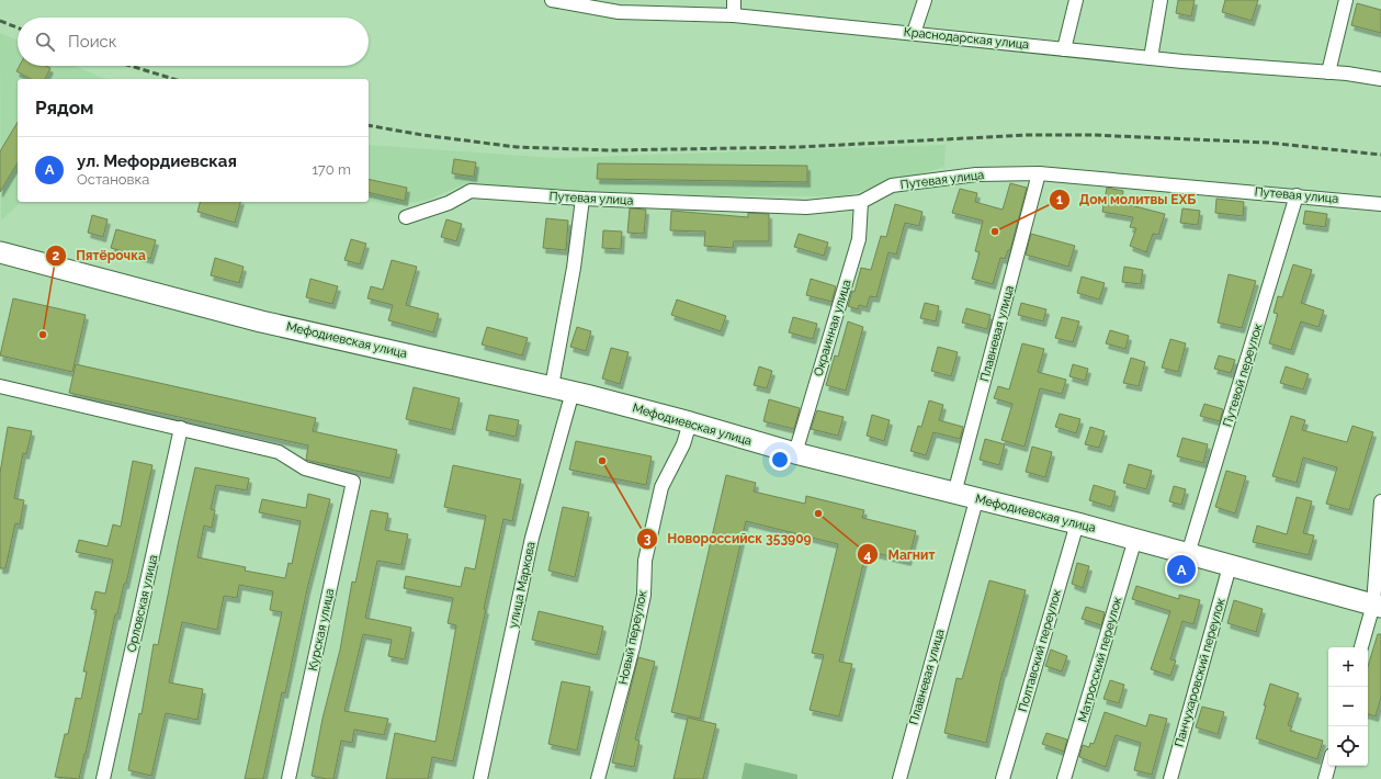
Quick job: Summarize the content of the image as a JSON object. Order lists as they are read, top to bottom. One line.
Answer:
{"streets":{"main road":["Мефодиевская улица"],"street":["Краснодарская улица","Путевая улица","Окраинная улица","Плавневая улица","Путевой переулок","улица Маркова","Орловская улица","Курская улица","Новый переулок","Полтавский переулок","Матросский переулок","Панчухаровский переулок"]},"crossings":[["Путевая улица","Окраинная улица"],["Путевая улица","Плавневая улица"],["Путевая улица","Путевой переулок"],["Окраинная улица","Мефодиевская улица"],["Плавневая улица","Мефодиевская улица"],["Мефодиевская улица","Путевой переулок"],["Мефодиевская улица","улица Маркова"],["Мефодиевская улица","Новый переулок"],["Мефодиевская улица","Полтавский переулок"],["Мефодиевская улица","Матросский переулок"],["Мефодиевская улица","Панчухаровский переулок"],["Орловская улица","Курская улица"]],"places":["Дом молитвы ЕХБ","Пятёрочка","Новороссийск 353909","Магнит"],"page":{"search":"Поиск","heading":"Рядом","list":[{"mark":"A","name":"ул. Мефордиевская","note":"Остановка","value":"170 m"}],"pins":"A","map_buttons":["+","−"]}}
